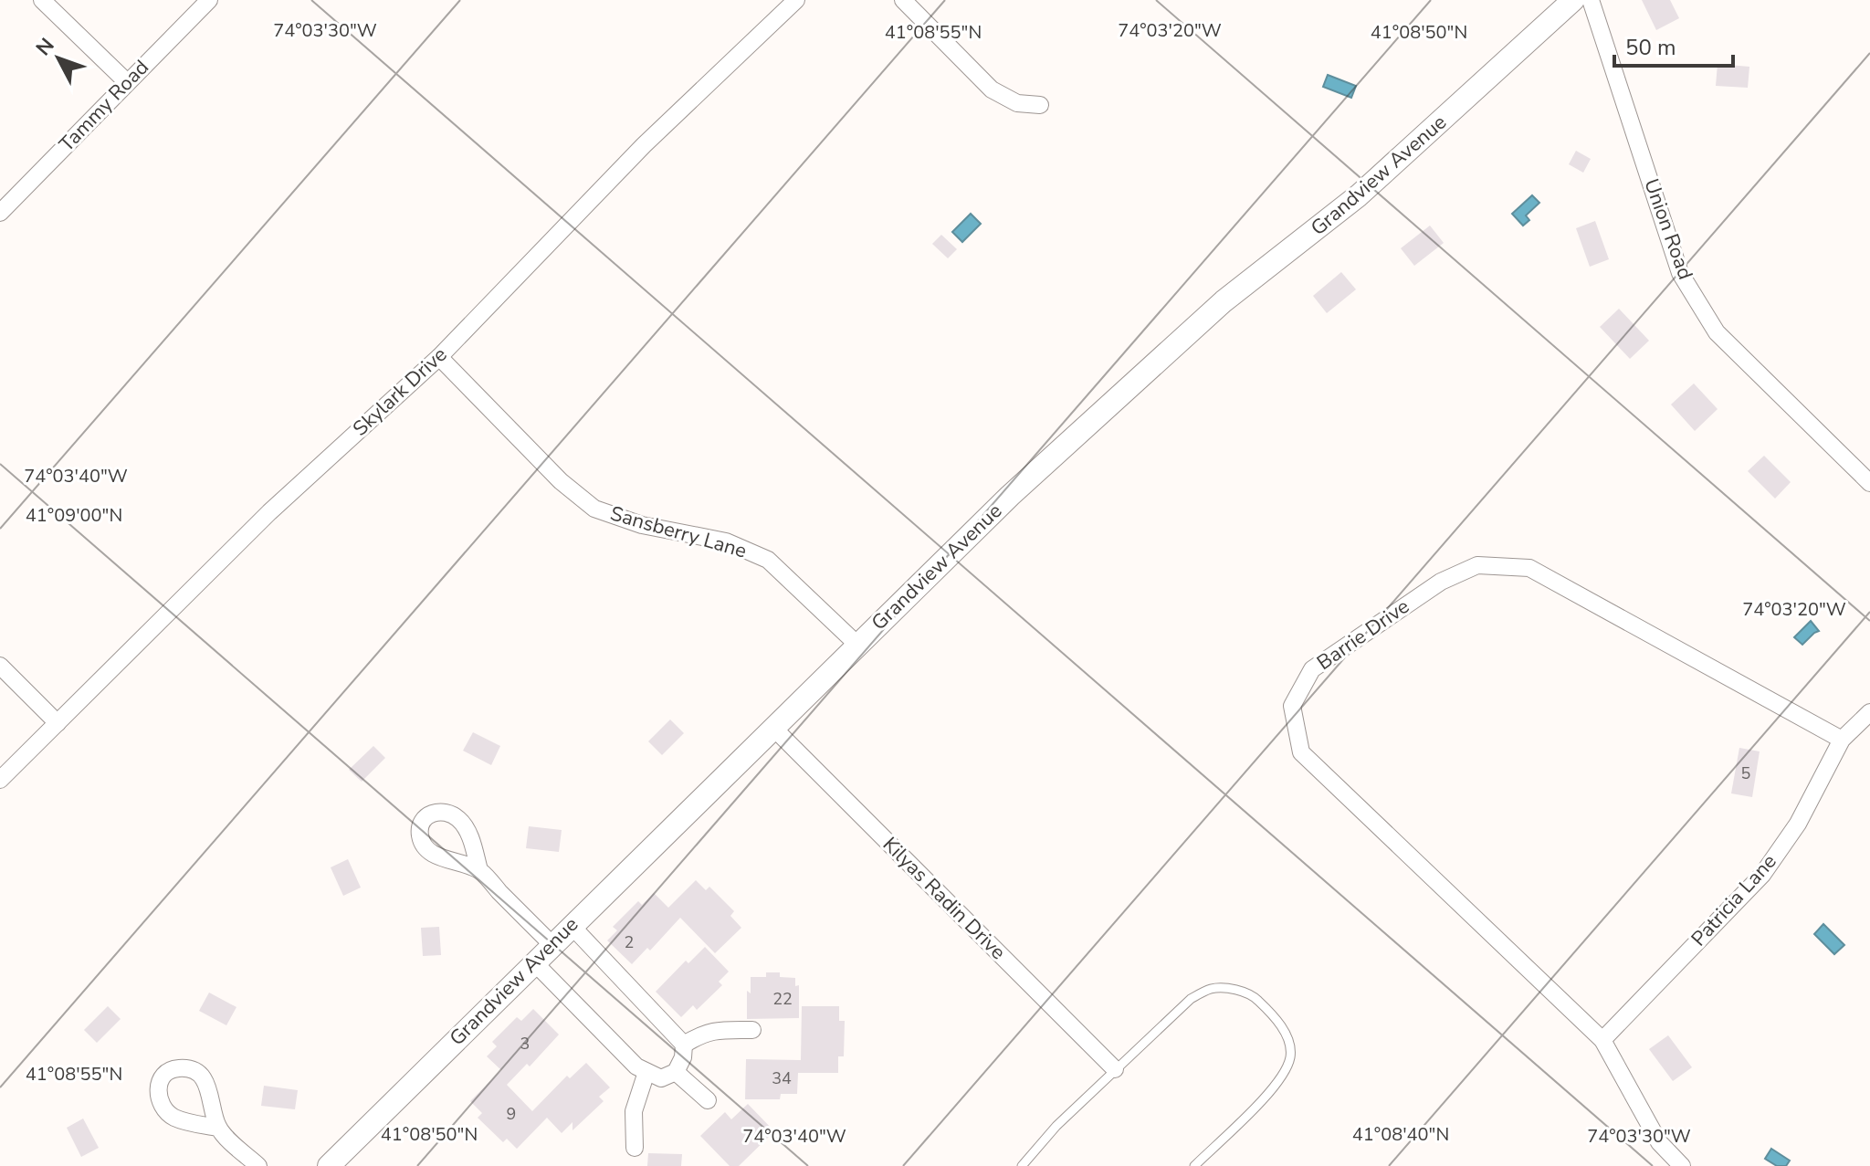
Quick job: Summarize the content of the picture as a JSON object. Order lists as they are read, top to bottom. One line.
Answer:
{"streets":{"street":["Tammy Road","Grandview Avenue","Union Road","Skylark Drive","Sansberry Lane","Barrie Drive","Kilyas Radin Drive","Patricia Lane"]},"crossings":[["Grandview Avenue","Sansberry Lane"],["Grandview Avenue","Kilyas Radin Drive"],["Skylark Drive","Sansberry Lane"],["Barrie Drive","Patricia Lane"]],"house_numbers":["5","2","22","3","34","9"],"scale_bar":"50 m","north":"top left","coordinates":["74°03'30\"W","74°03'20\"W","41°08'55\"N","41°08'50\"N","74°03'40\"W","41°09'00\"N","41°08'40\"N"]}
